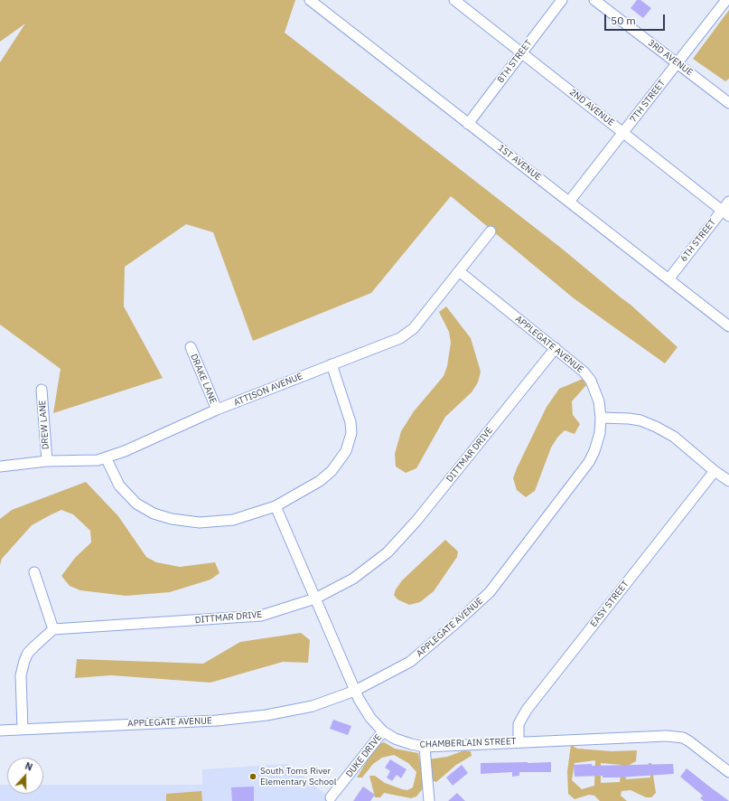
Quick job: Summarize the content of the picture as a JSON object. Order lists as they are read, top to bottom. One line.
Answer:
{"streets":{"street":["3RD AVENUE","8TH STREET","7TH STREET","2ND AVENUE","1ST AVENUE","6TH STREET","APPLEGATE AVENUE","DRAKE LANE","ATTISON AVENUE","DREW LANE","DITTMAR DRIVE","EASY STREET","CHAMBERLAIN STREET","DUKE DRIVE"]},"crossings":[["3RD AVENUE","7TH STREET"],["8TH STREET","2ND AVENUE"],["8TH STREET","1ST AVENUE"],["7TH STREET","2ND AVENUE"],["7TH STREET","1ST AVENUE"],["2ND AVENUE","6TH STREET"],["1ST AVENUE","6TH STREET"],["APPLEGATE AVENUE","ATTISON AVENUE"],["APPLEGATE AVENUE","DITTMAR DRIVE"],["APPLEGATE AVENUE","CHAMBERLAIN STREET"],["DRAKE LANE","ATTISON AVENUE"],["ATTISON AVENUE","DREW LANE"],["DITTMAR DRIVE","CHAMBERLAIN STREET"],["EASY STREET","CHAMBERLAIN STREET"],["CHAMBERLAIN STREET","DUKE DRIVE"]],"places":["South Toms River Elementary School"],"scale_bar":"50 m","north":"top"}
